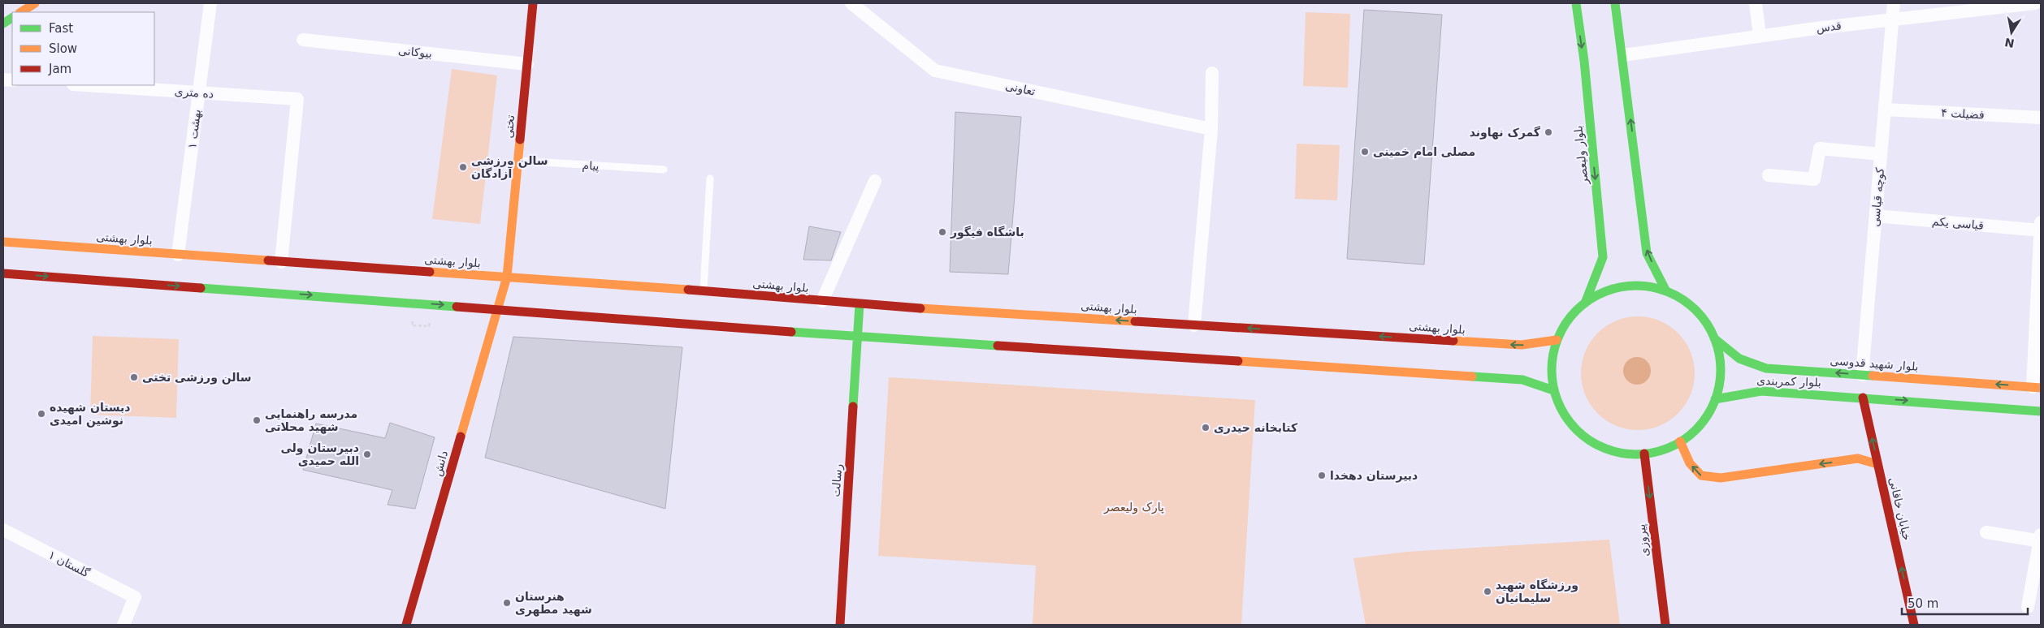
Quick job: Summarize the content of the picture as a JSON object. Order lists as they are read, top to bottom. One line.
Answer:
{"streets":{"main road":["تختی","بلوار ولیعصر","بلوار بهشتی","بلوار شهید قدوسی","بلوار کمربندی","دانش","رسالت","خیابان خاقانی","پیروزی"],"street":["قدس","بیوکانی","تعاونی","ده متری","فضیلت ۴","بهشت ۱","کوچه قیاسی","قیاسی یکم","گلستان ۱"],"lane":["پیام"]},"crossings":[["قدس","کوچه قیاسی"],["بیوکانی","تختی"],["ده متری","بهشت ۱"],["ده متری","بلوار بهشتی"],["فضیلت ۴","کوچه قیاسی"],["تختی","پیام"],["تختی","بلوار بهشتی"],["تختی","دانش"],["بهشت ۱","بلوار بهشتی"],["کوچه قیاسی","قیاسی یکم"],["کوچه قیاسی","بلوار شهید قدوسی"],["بلوار بهشتی","دانش"],["بلوار بهشتی","رسالت"],["بلوار کمربندی","خیابان خاقانی"]],"one_way":["خیابان خاقانی","پیروزی"],"parks":["پارک ولیعصر"],"places":["گمرک نهاوند","مصلی امام خمینی","سالن ورزشی آزادگان","باشگاه فیگور","سالن ورزشی تختی","دبستان شهیده نوشین امیدی","مدرسه راهنمایی شهید محلاتی","کتابخانه حیدری","دبیرستان ولی الله حمیدی","دبیرستان دهخدا","ورزشگاه شهید سلیمانیان","هنرستان شهید مطهری"],"legend":["Fast","Slow","Jam"],"scale_bar":"50 m","north":"bottom"}
